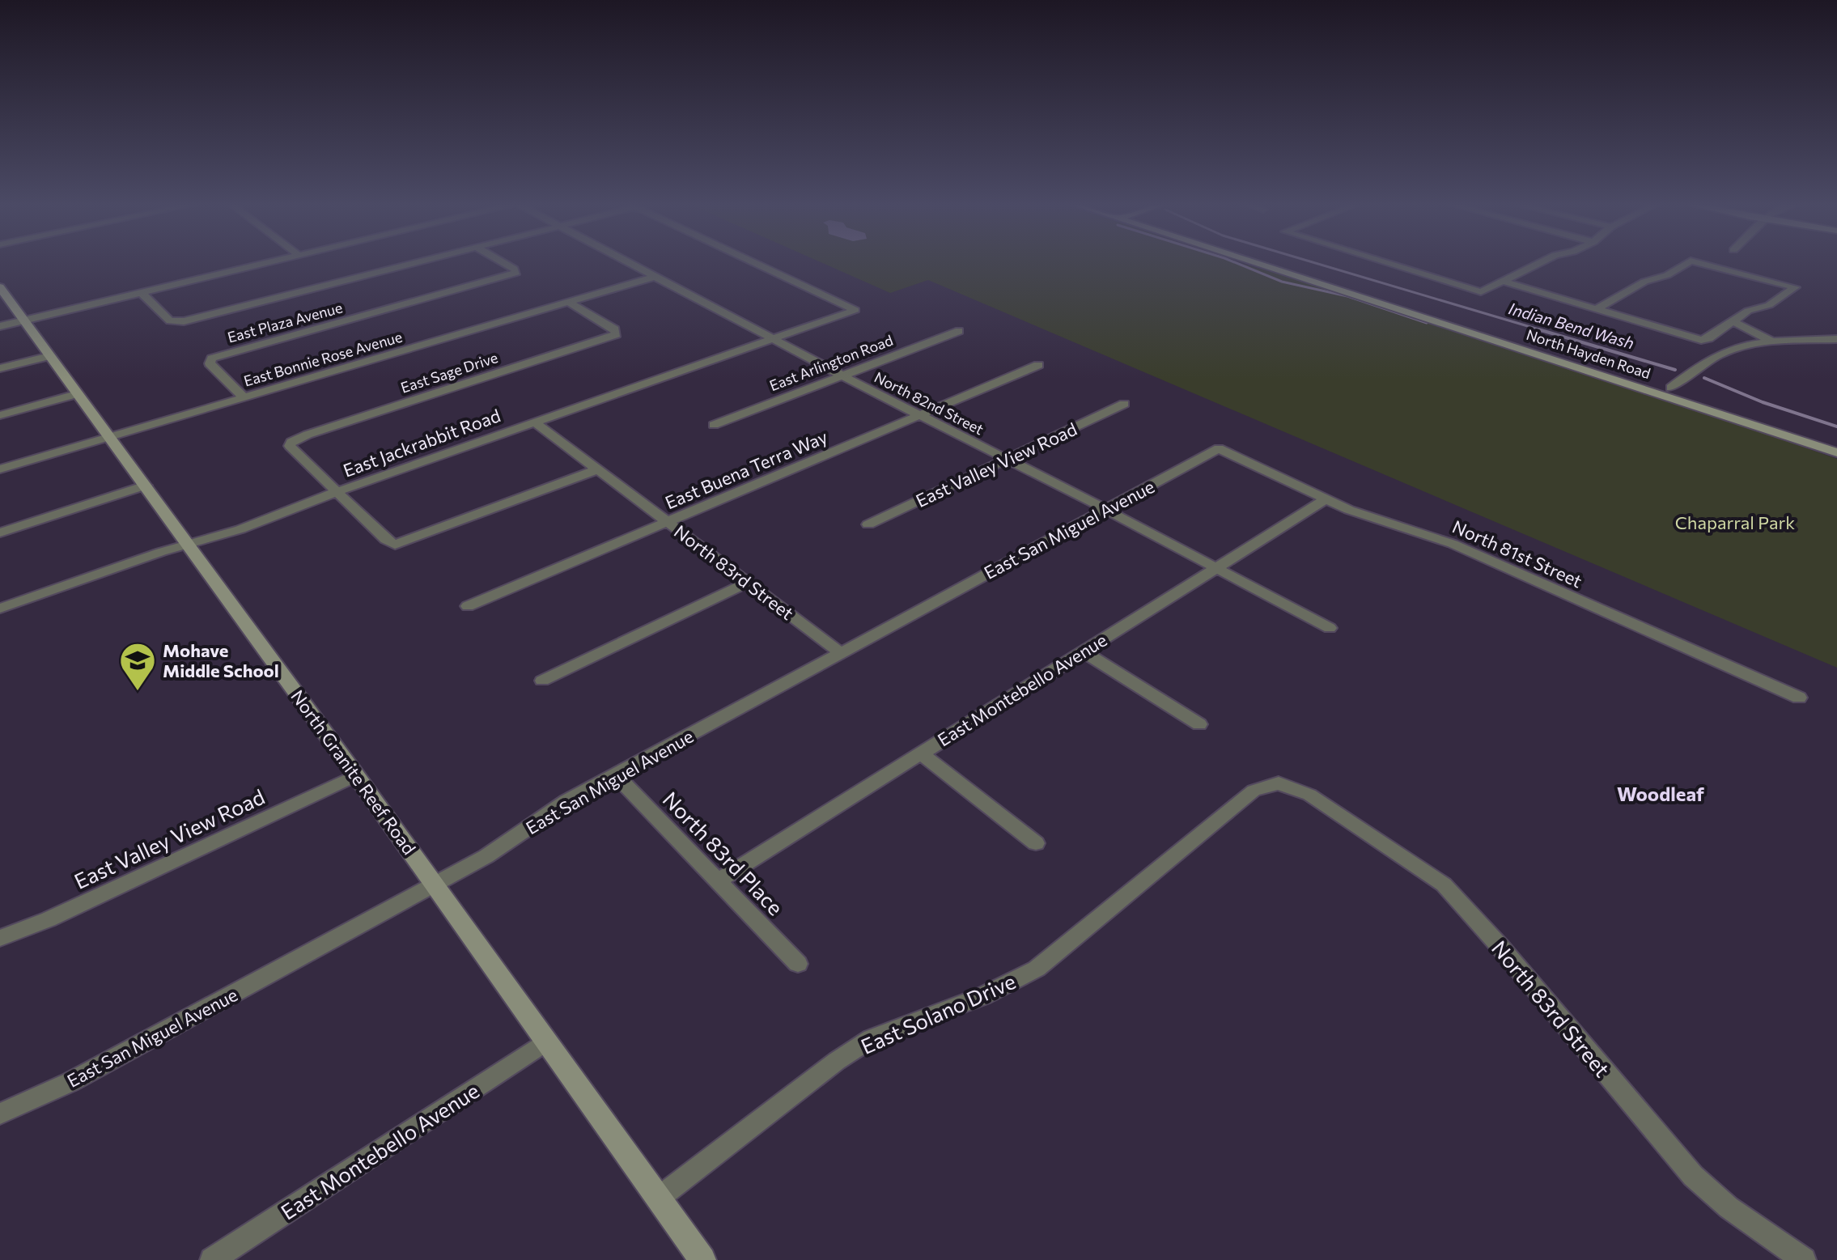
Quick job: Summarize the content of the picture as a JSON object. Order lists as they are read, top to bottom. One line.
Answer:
{"streets":{"main road":["North Hayden Road","North Granite Reef Road"],"street":["East Plaza Avenue","East Bonnie Rose Avenue","East Arlington Road","East Sage Drive","North 82nd Street","East Jackrabbit Road","East Valley View Road","East Buena Terra Way","East San Miguel Avenue","North 81st Street","North 83rd Street","East Montebello Avenue","North 83rd Place","East Solano Drive"]},"crossings":[["East Plaza Avenue","East Bonnie Rose Avenue"],["East Bonnie Rose Avenue","East Sage Drive"],["East Bonnie Rose Avenue","North 82nd Street"],["East Bonnie Rose Avenue","North Granite Reef Road"],["East Arlington Road","North 82nd Street"],["East Sage Drive","East Jackrabbit Road"],["North 82nd Street","East Jackrabbit Road"],["North 82nd Street","East Valley View Road"],["North 82nd Street","East Buena Terra Way"],["North 82nd Street","East San Miguel Avenue"],["North 82nd Street","East Montebello Avenue"],["East Jackrabbit Road","North 83rd Street"],["East Jackrabbit Road","North Granite Reef Road"],["East Valley View Road","North Granite Reef Road"],["East Buena Terra Way","North 83rd Street"],["East San Miguel Avenue","North 81st Street"],["East San Miguel Avenue","North 83rd Street"],["East San Miguel Avenue","North Granite Reef Road"],["East San Miguel Avenue","North 83rd Place"],["North 81st Street","East Montebello Avenue"],["North 83rd Street","East Solano Drive"],["East Montebello Avenue","North Granite Reef Road"],["East Montebello Avenue","North 83rd Place"],["North Granite Reef Road","East Solano Drive"]],"districts":["Woodleaf"],"water":["Indian Bend Wash"],"parks":["Chaparral Park"],"places":{"school or university":["Mohave Middle School"]}}
